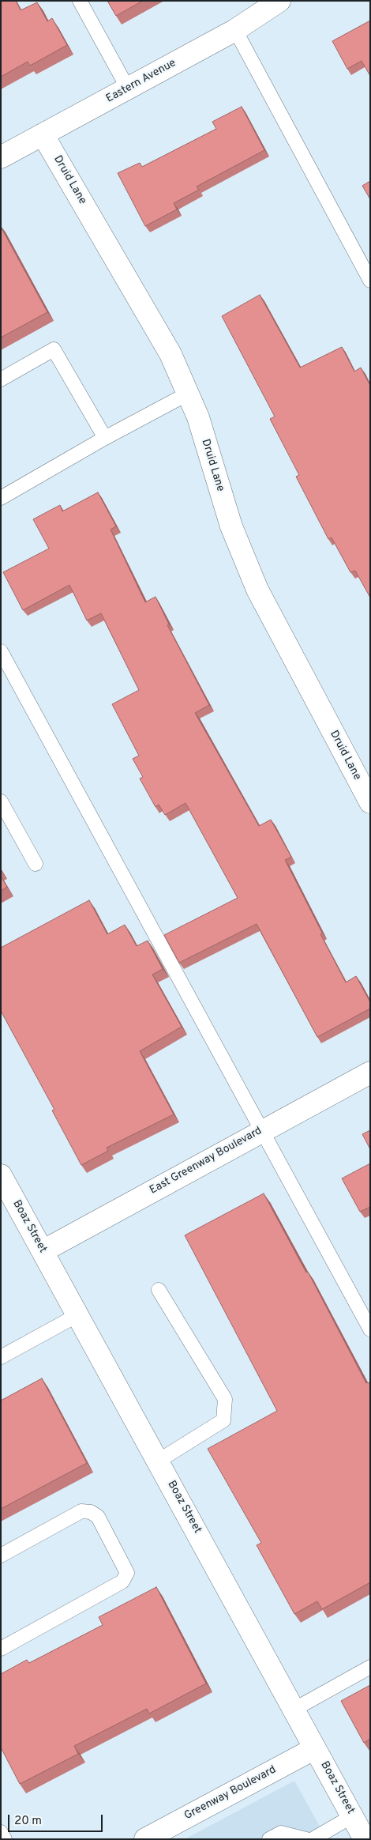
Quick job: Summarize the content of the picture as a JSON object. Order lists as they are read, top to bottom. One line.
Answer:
{"streets":{"street":["Eastern Avenue","Druid Lane","East Greenway Boulevard","Boaz Street","Greenway Boulevard"]},"crossings":[["Eastern Avenue","Druid Lane"],["East Greenway Boulevard","Boaz Street"],["Boaz Street","Greenway Boulevard"]],"scale_bar":"20 m"}
